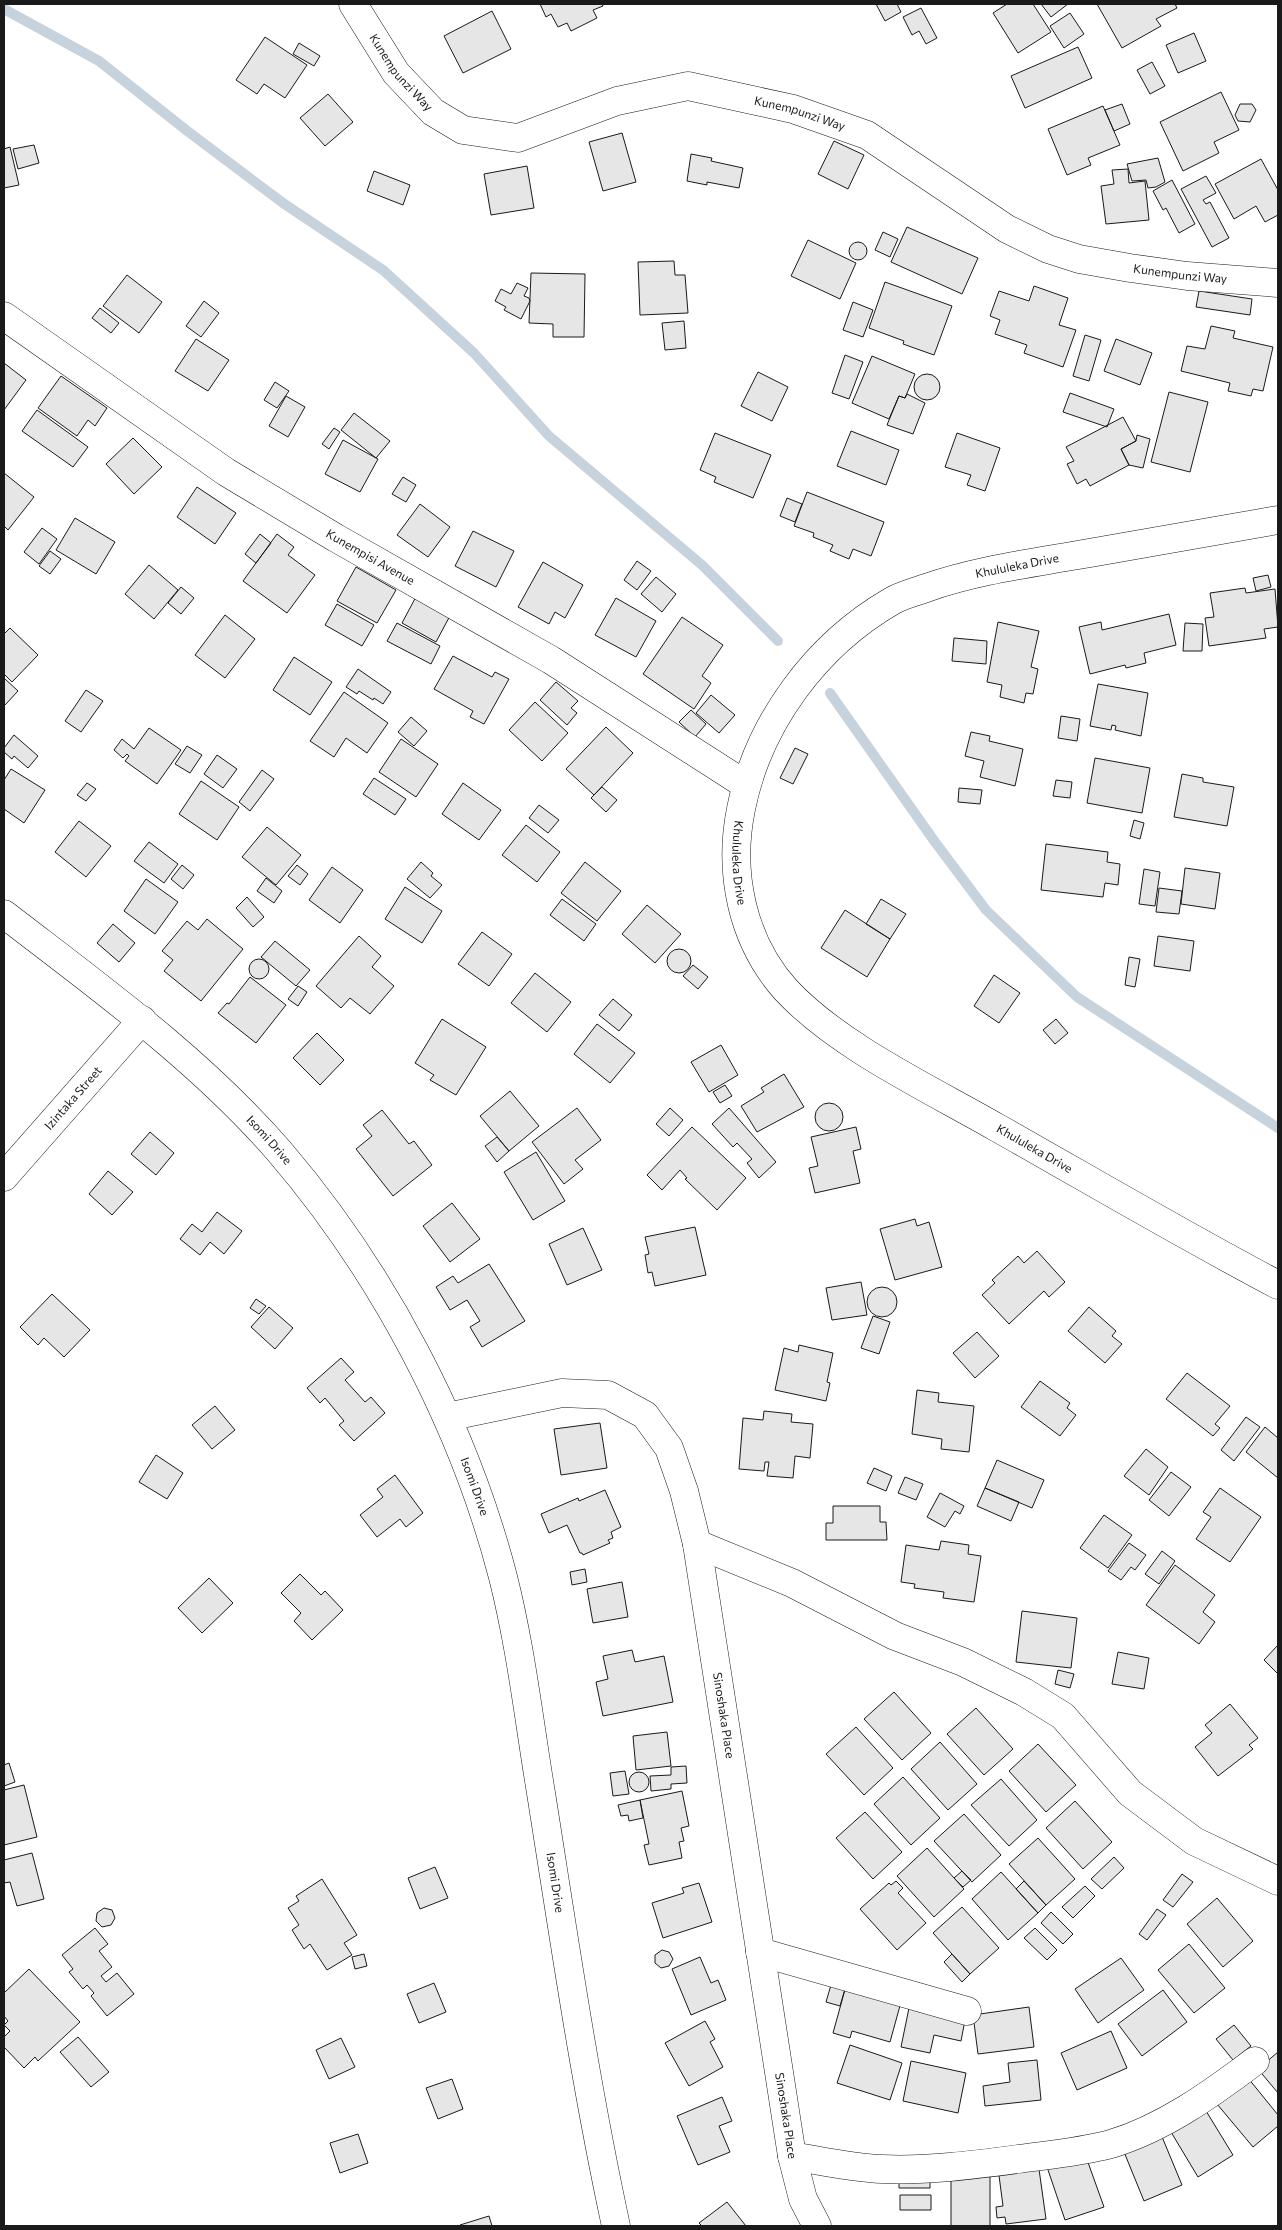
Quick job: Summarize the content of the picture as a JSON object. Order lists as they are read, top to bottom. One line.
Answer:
{"streets":{"street":["Kunempunzi Way","Kunempisi Avenue","Khululeka Drive","Izintaka Street","Isomi Drive","Sinoshaka Place"]},"crossings":[["Kunempisi Avenue","Khululeka Drive"],["Izintaka Street","Isomi Drive"],["Isomi Drive","Sinoshaka Place"]]}
